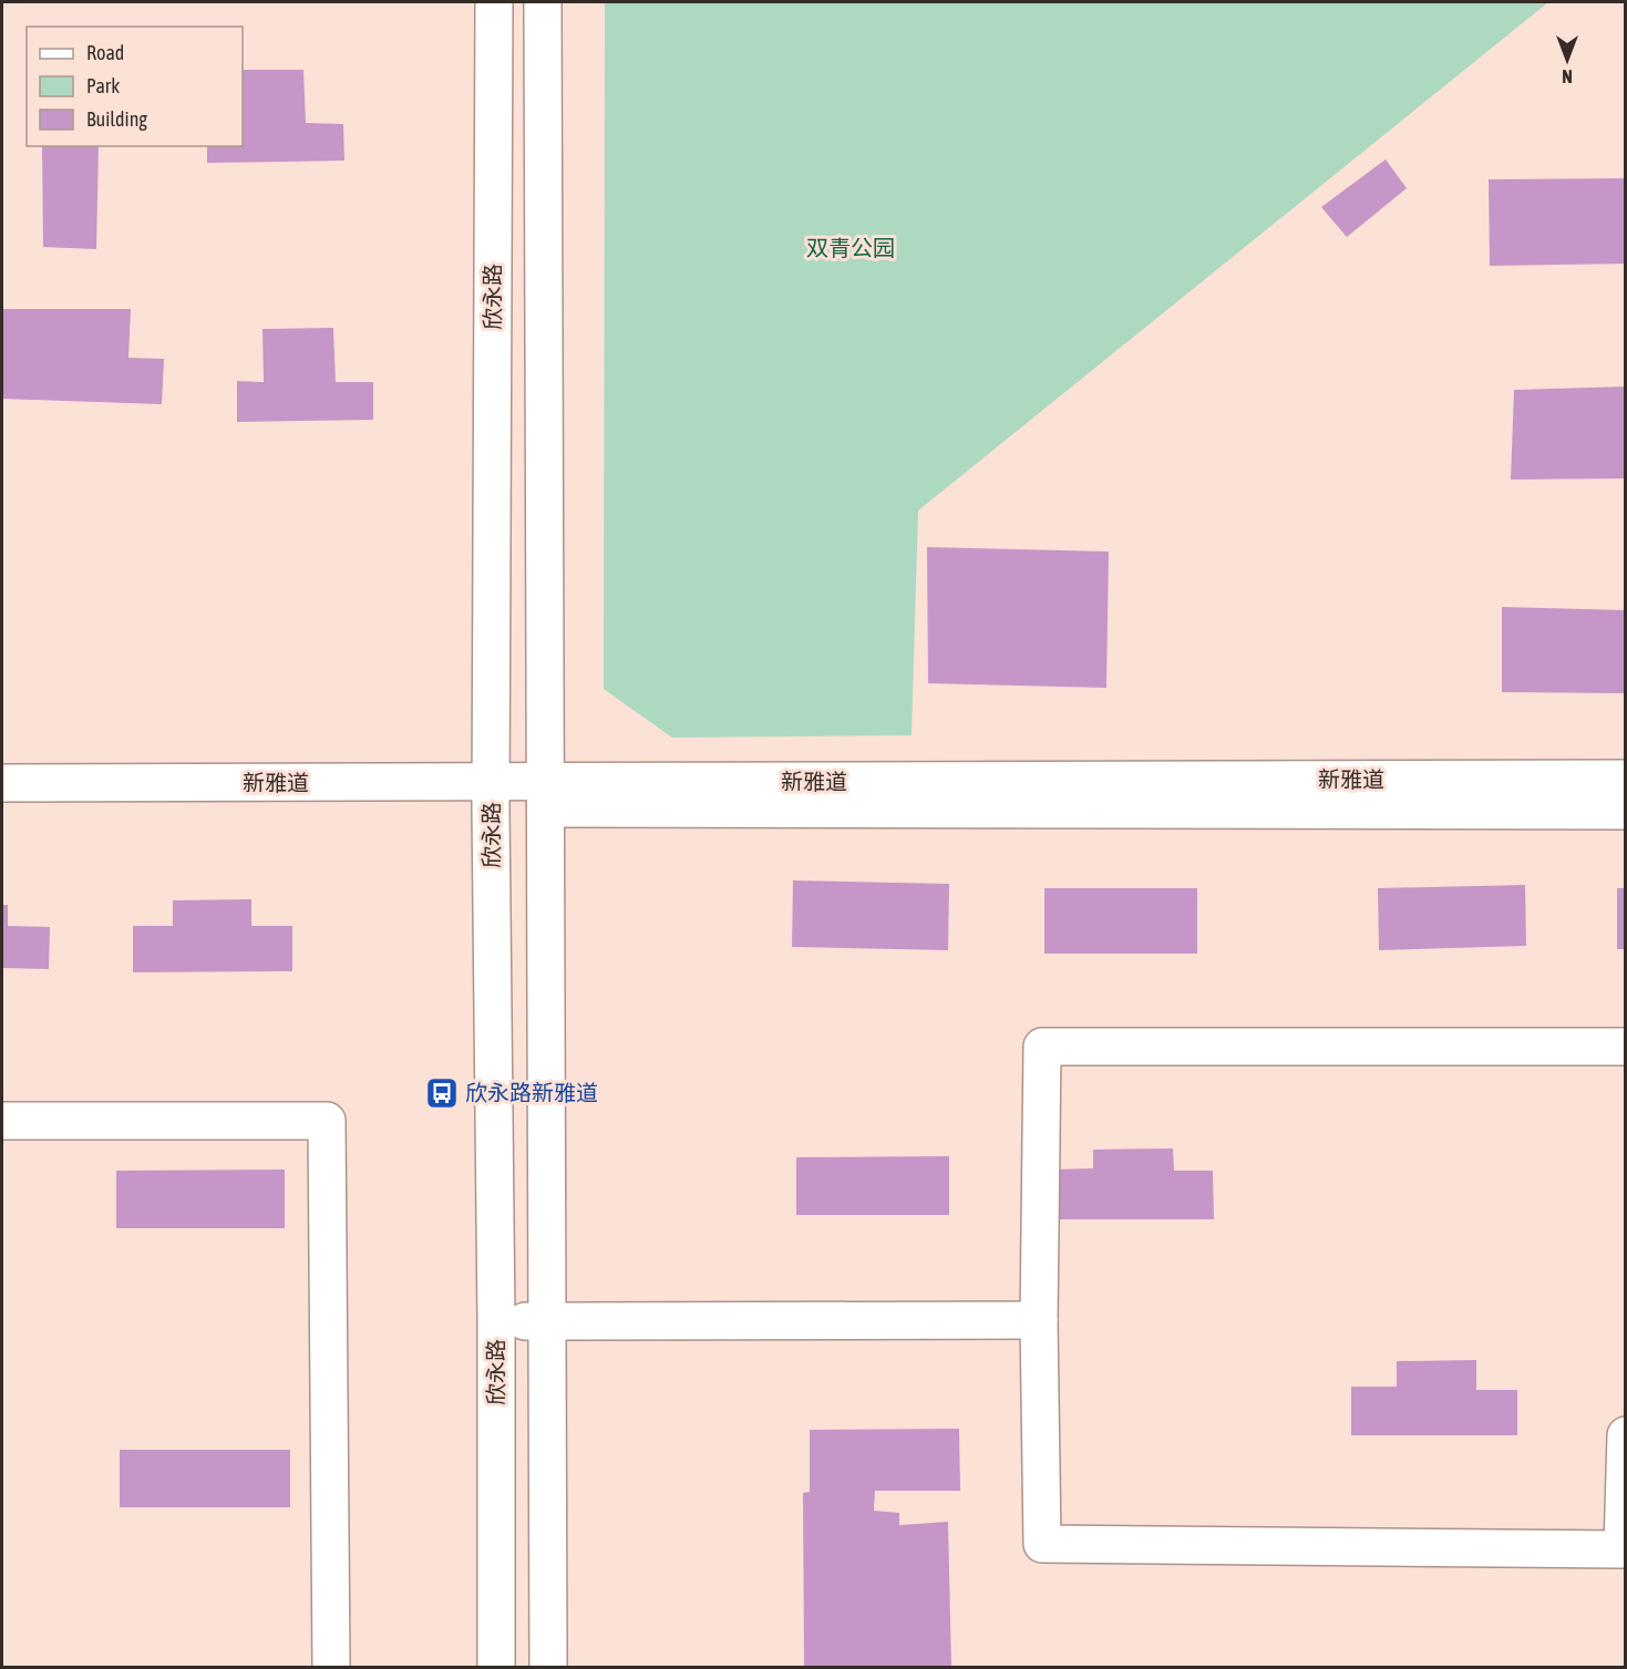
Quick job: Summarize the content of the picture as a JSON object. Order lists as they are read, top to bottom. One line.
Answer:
{"streets":{"street":["欣永路","新雅道"]},"crossings":[["欣永路","新雅道"]],"parks":["双青公园"],"places":{"bus stop":["欣永路新雅道"]},"legend":["Road","Park","Building"],"north":"bottom"}
